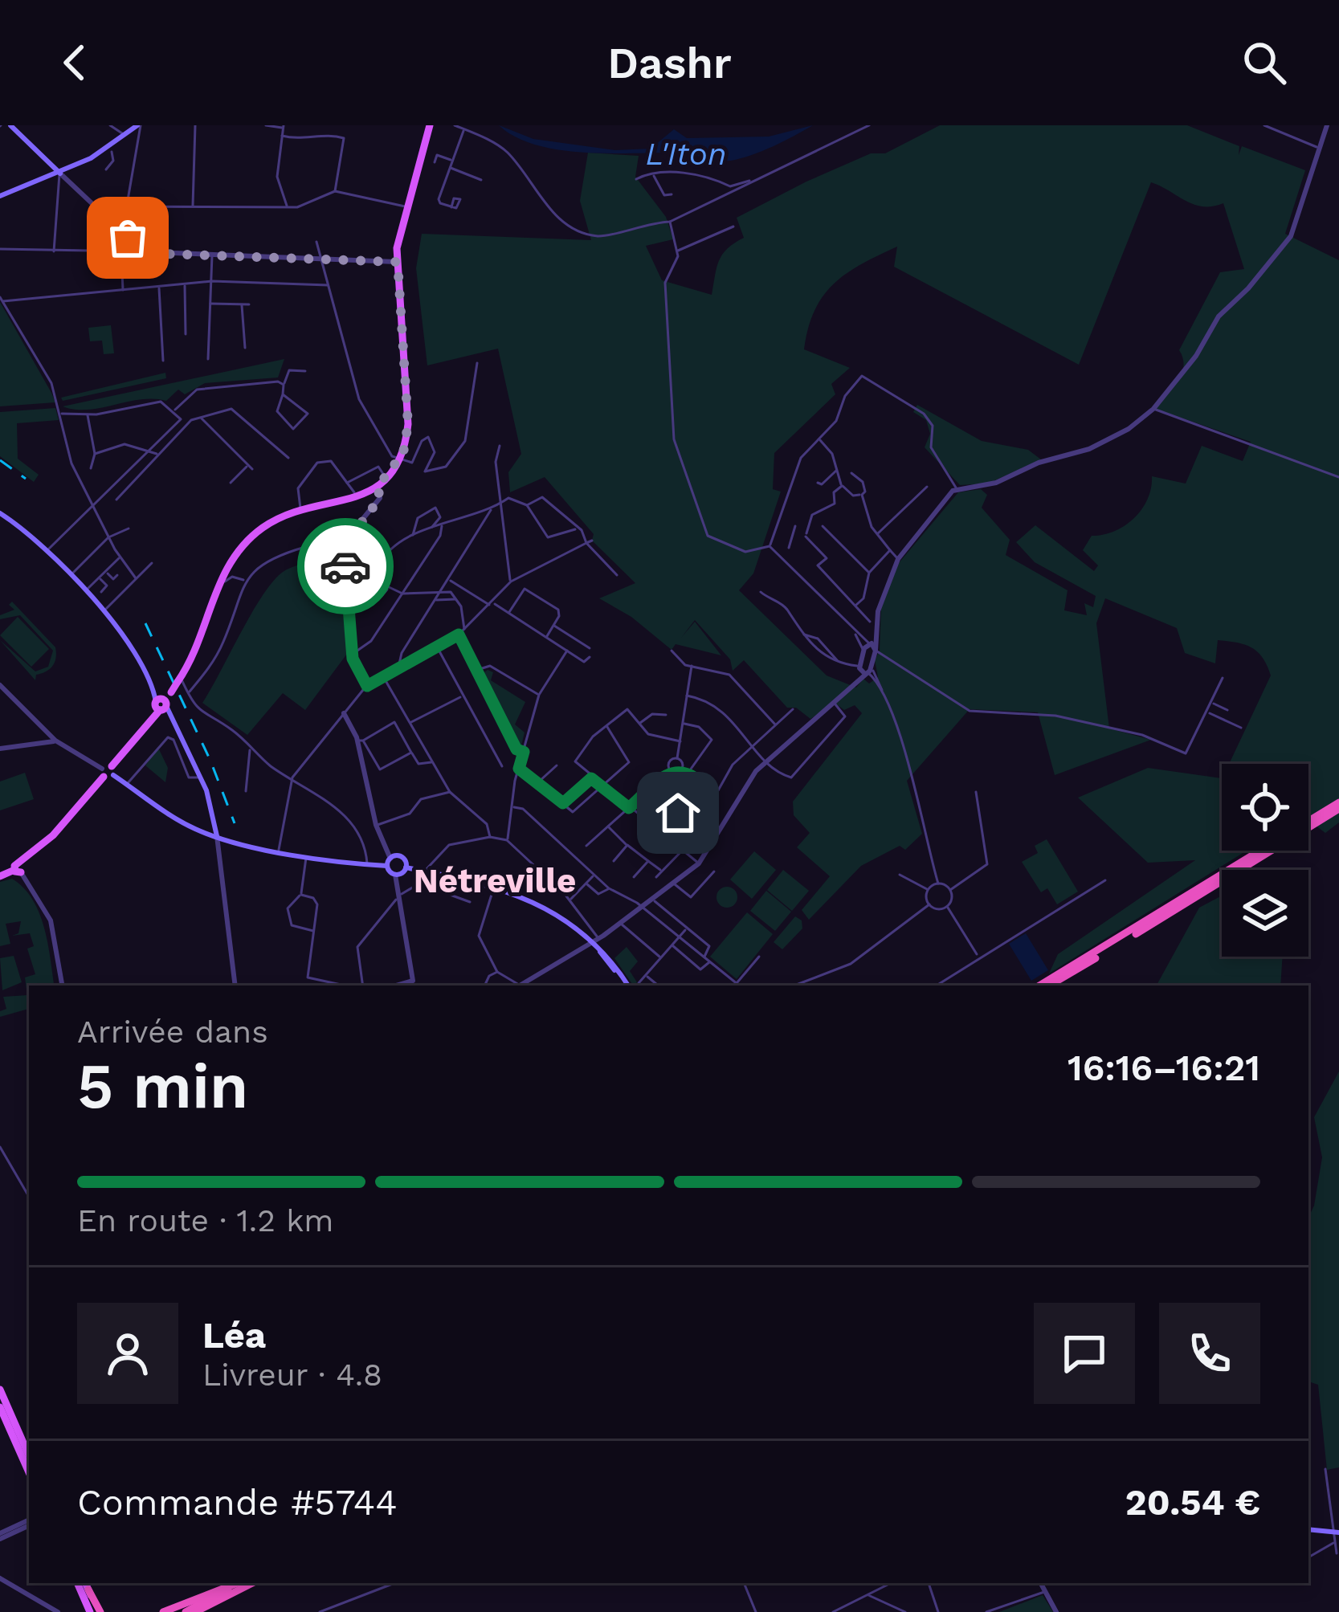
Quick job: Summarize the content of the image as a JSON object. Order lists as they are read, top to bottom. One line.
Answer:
{"districts":["Nétreville"],"water":["L'Iton"],"page":{"header":"Dashr","heading":["5 min","Arrivée dans","16:16–16:21"],"panel":["Léa","Livreur · 4.8","Commande #5744","20.54 €"],"bar":"En route · 1.2 km"}}
